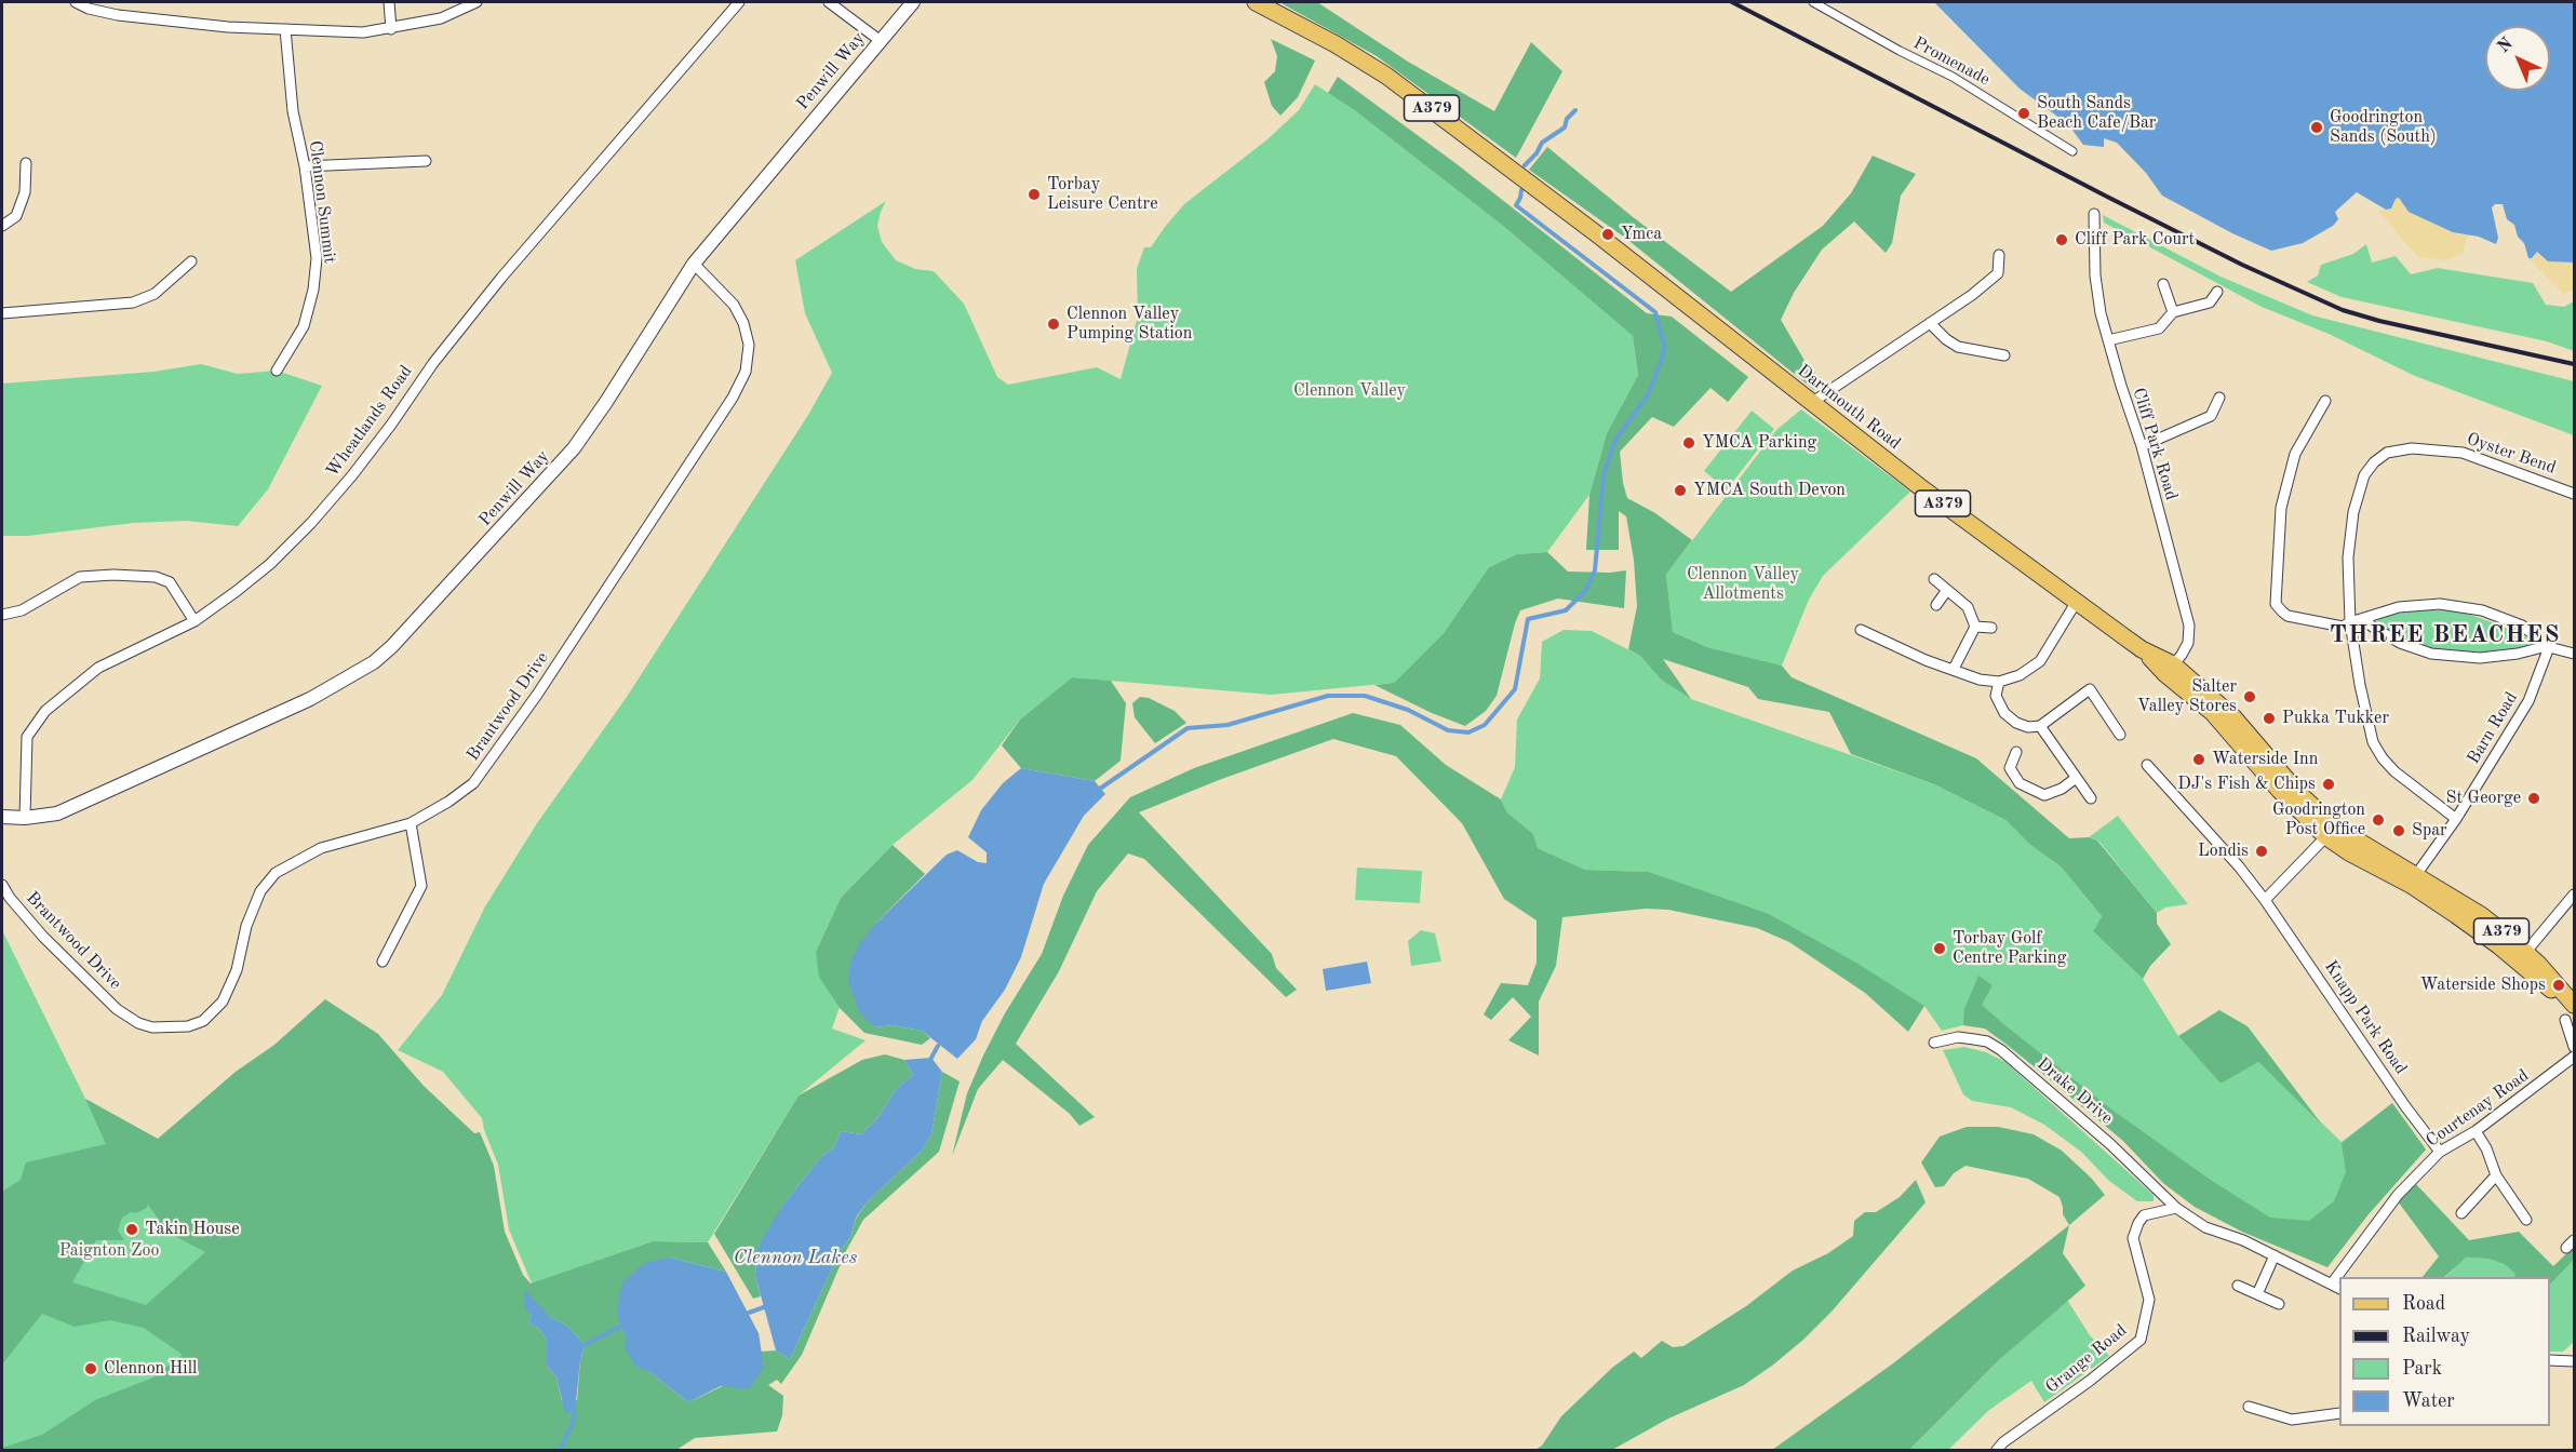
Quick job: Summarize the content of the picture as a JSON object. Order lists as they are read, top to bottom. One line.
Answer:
{"streets":{"main road":["A379","Dartmouth Road"],"street":["Promenade","Penwill Way","Clennon Summit","Wheatlands Road","Cliff Park Road","Oyster Bend","Brantwood Drive","Barn Road","Knapp Park Road","Drake Drive","Courtenay Road","Grange Road"]},"crossings":[["Penwill Way","Wheatlands Road"],["Penwill Way","Brantwood Drive"],["Dartmouth Road","Cliff Park Road"],["Dartmouth Road","Barn Road"],["Oyster Bend","Barn Road"],["Knapp Park Road","Courtenay Road"],["Drake Drive","Grange Road"]],"districts":["THREE BEACHES"],"water":["Clennon Lakes"],"parks":["Clennon Valley","Clennon Valley Allotments","Paignton Zoo"],"places":["South Sands Beach Cafe/Bar","Goodrington Sands (South)","Torbay Leisure Centre","Ymca","Cliff Park Court","Clennon Valley Pumping Station","YMCA Parking","YMCA South Devon","Salter Valley Stores","Pukka Tukker","Waterside Inn","DJ's Fish & Chips","St George","Goodrington Post Office","Spar","Londis","Torbay Golf Centre Parking","Waterside Shops","Takin House","Clennon Hill"],"legend":["Road","Railway","Park","Water"],"north":"top left"}
